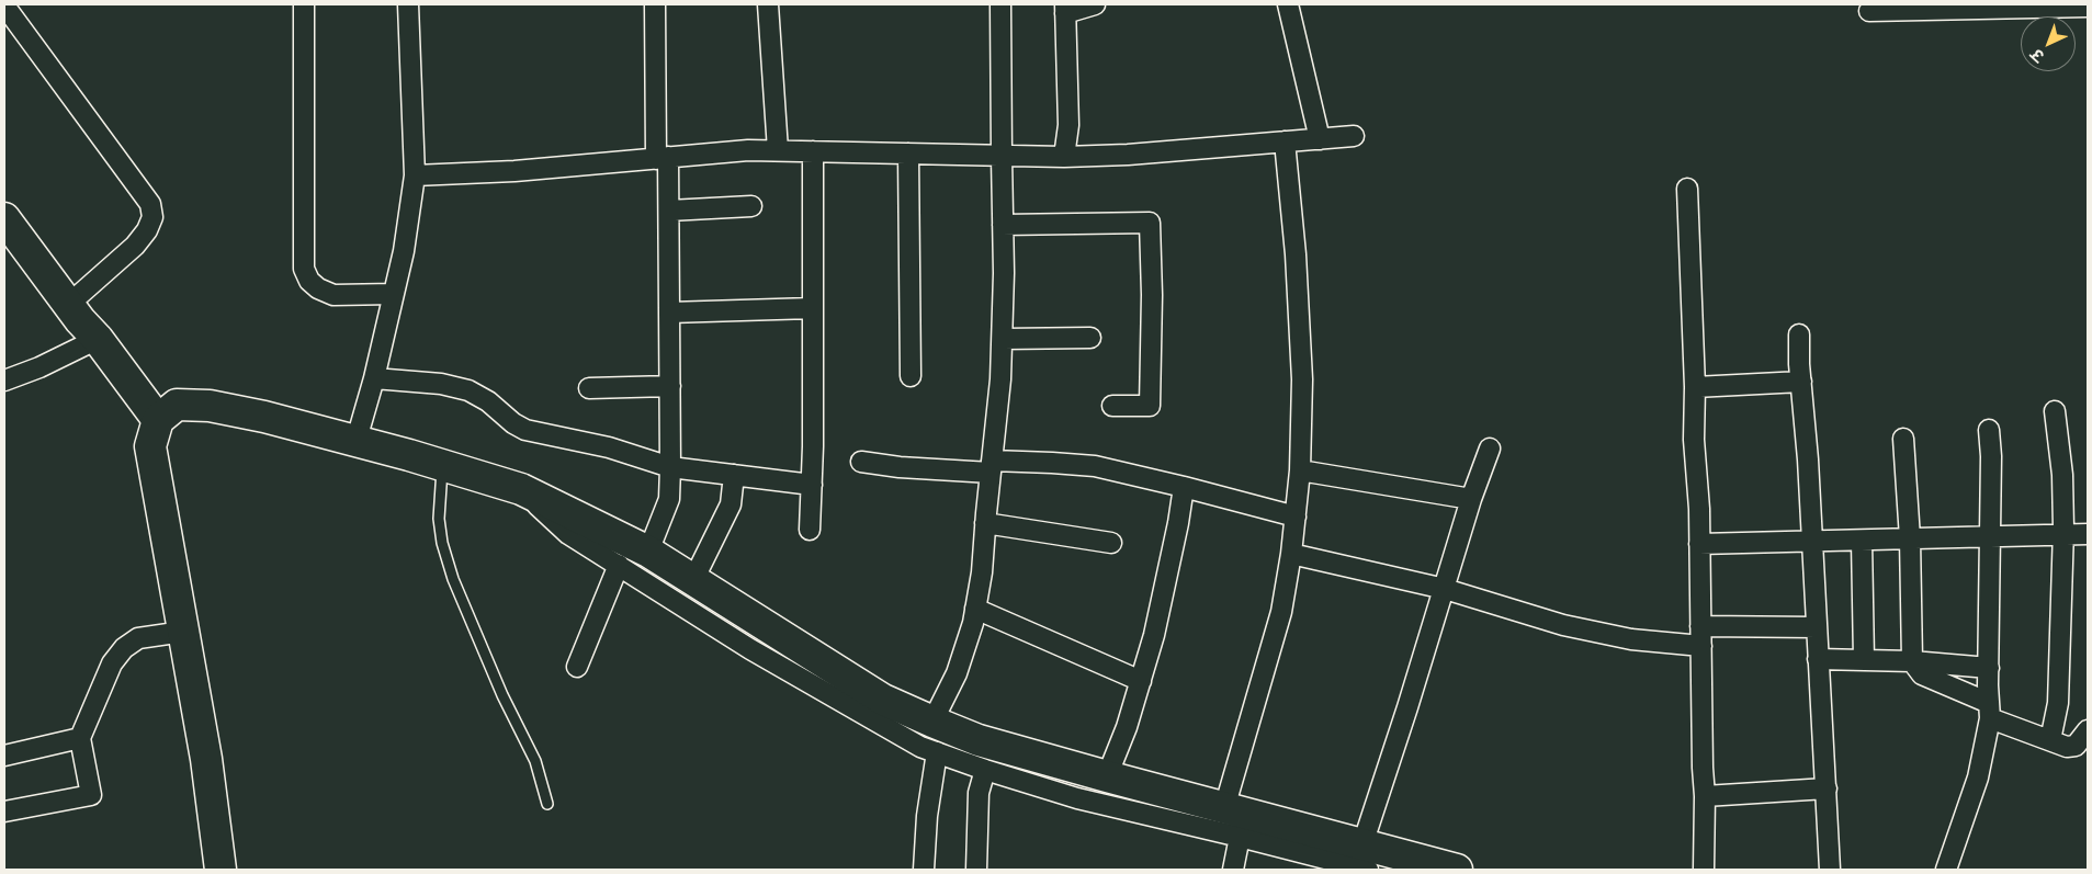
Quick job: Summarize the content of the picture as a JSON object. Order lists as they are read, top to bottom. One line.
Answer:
{"north":"bottom left"}
